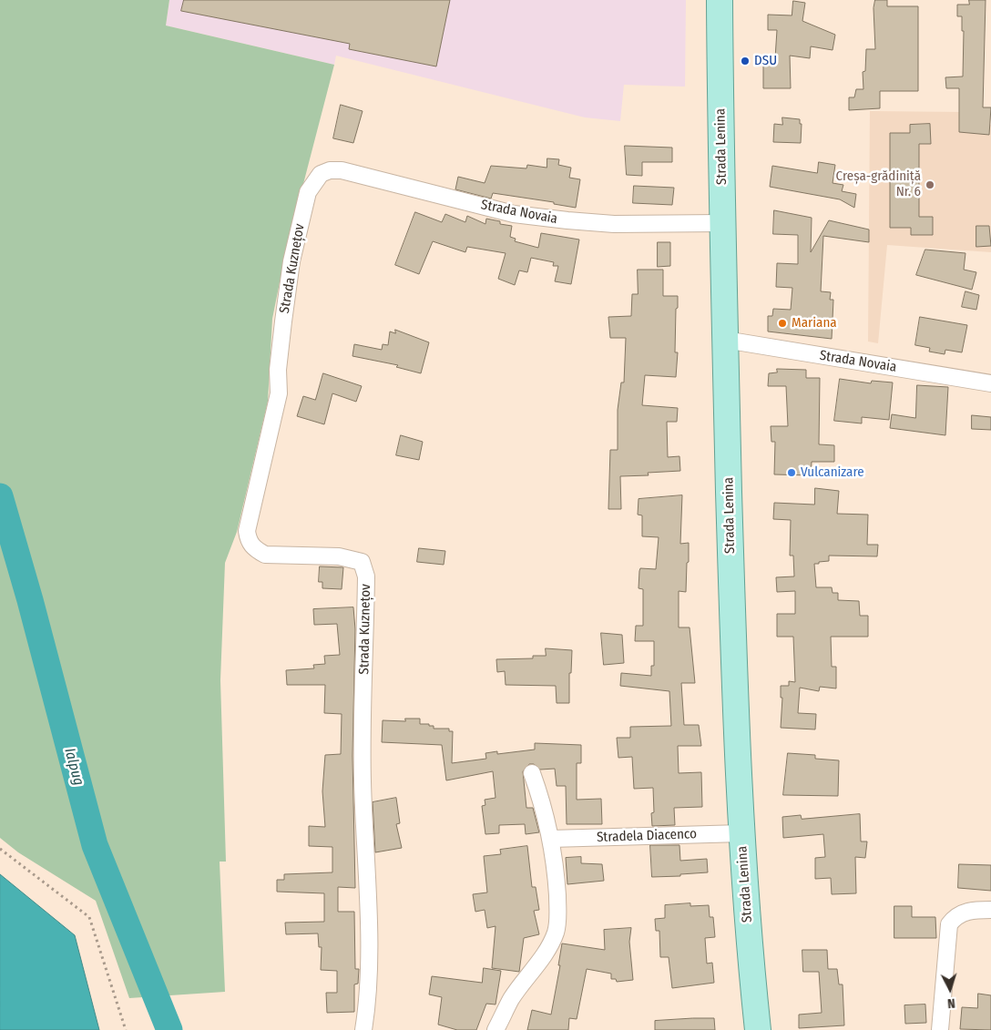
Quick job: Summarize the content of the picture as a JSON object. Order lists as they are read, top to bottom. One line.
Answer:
{"streets":{"main road":["Strada Lenina"],"street":["Strada Novaia","Strada Kuznețov","Stradela Diacenco"]},"crossings":[["Strada Lenina","Strada Novaia"],["Strada Lenina","Stradela Diacenco"],["Strada Novaia","Strada Kuznețov"]],"water":["Ialpug"],"places":["DSU","Creșa-grădiniță Nr. 6","Mariana","Vulcanizare"],"north":"bottom"}
